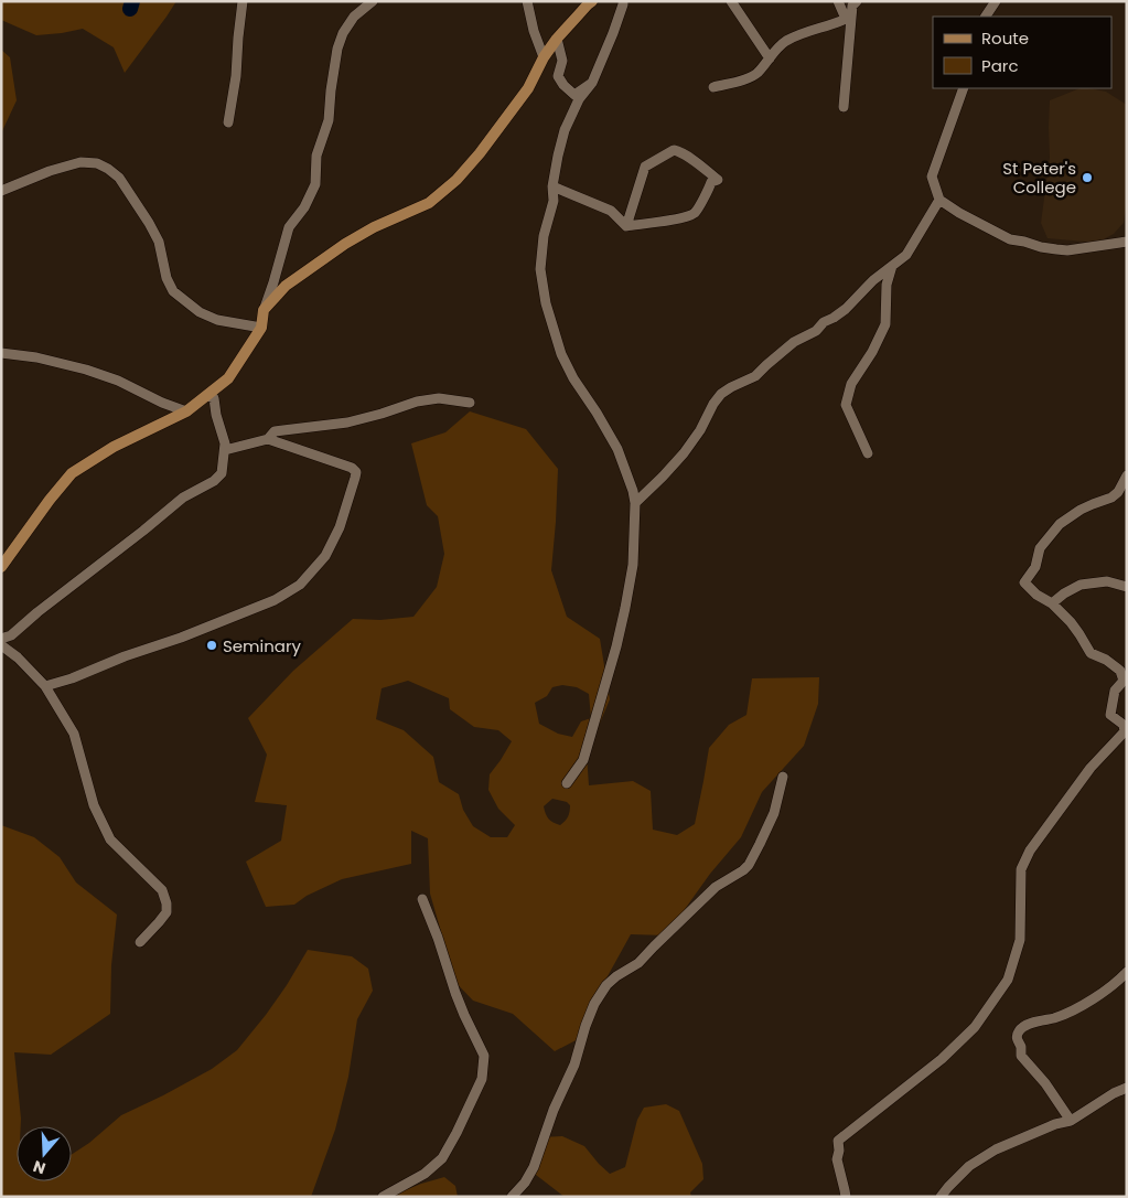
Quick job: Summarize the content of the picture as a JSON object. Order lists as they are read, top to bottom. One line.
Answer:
{"places":["St Peter's College","Seminary"],"legend":["Route","Parc"],"north":"bottom"}
